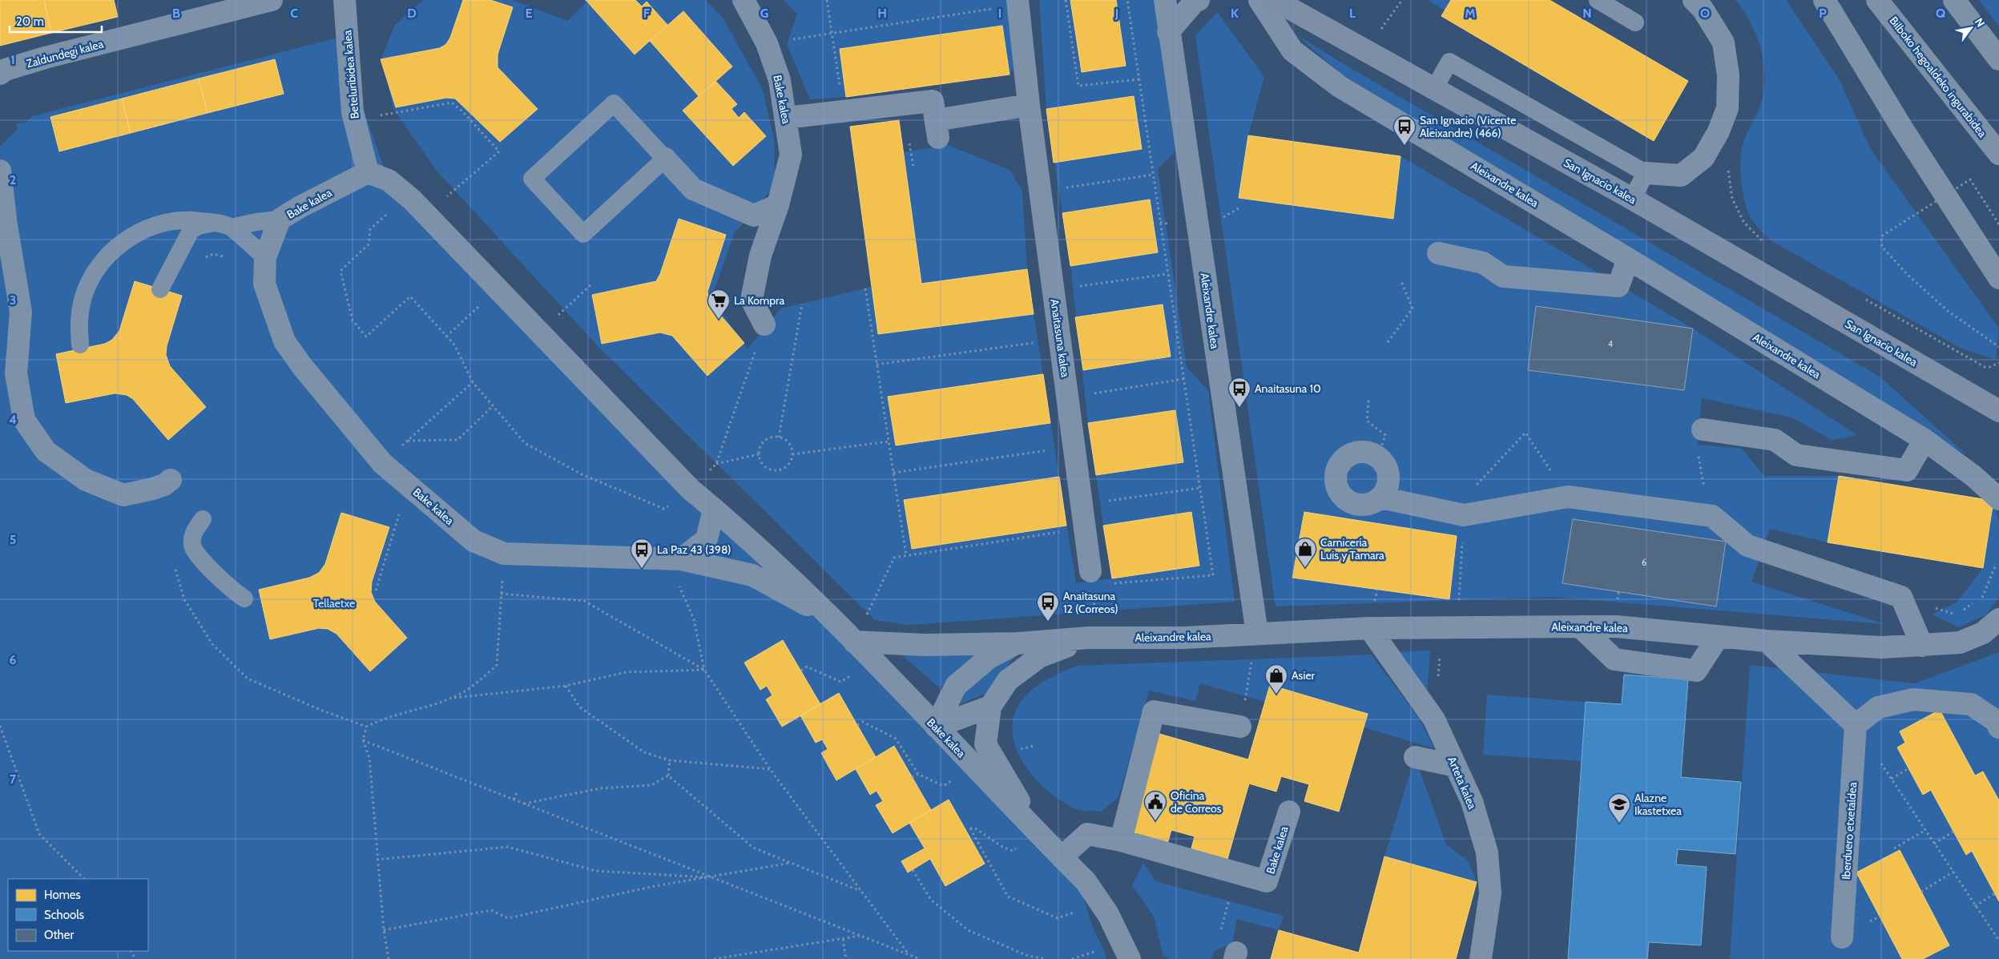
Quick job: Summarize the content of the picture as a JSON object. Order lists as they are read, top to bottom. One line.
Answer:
{"streets":{"highway":["Bilboko hegoaldeko ingurabidea"],"main road":["San Ignacio kalea"],"street":["Zaldundegi kalea","Beteluribidea kalea","Bake kalea","Aleixandre kalea","Anaitasuna kalea","Arteta kalea","Iberduero etxetaldea"]},"crossings":[["Beteluribidea kalea","Bake kalea"],["Bake kalea","Aleixandre kalea"],["Aleixandre kalea","Arteta kalea"]],"parks":["Tellaetxe"],"places":{"bus stop":["San Ignacio (Vicente Aleixandre) (466)","Anaitasuna 10","La Paz 43 (398)","Anaitasuna 12 (Correos)"],"supermarket":["La Kompra"],"shop":["Carnicería Luis y Tamara","Asier"],"public building":["Oficina de Correos"],"school or university":["Alazne Ikastetxea"]},"house_numbers":["4","6"],"legend":["Homes","Schools","Other"],"scale_bar":"20 m","north":"top right","grid":{"columns":["B","C","D","E","F","G","H","I","J","K","L","M","N","O","P","Q"],"rows":["1","2","3","4","5","6","7"]}}
